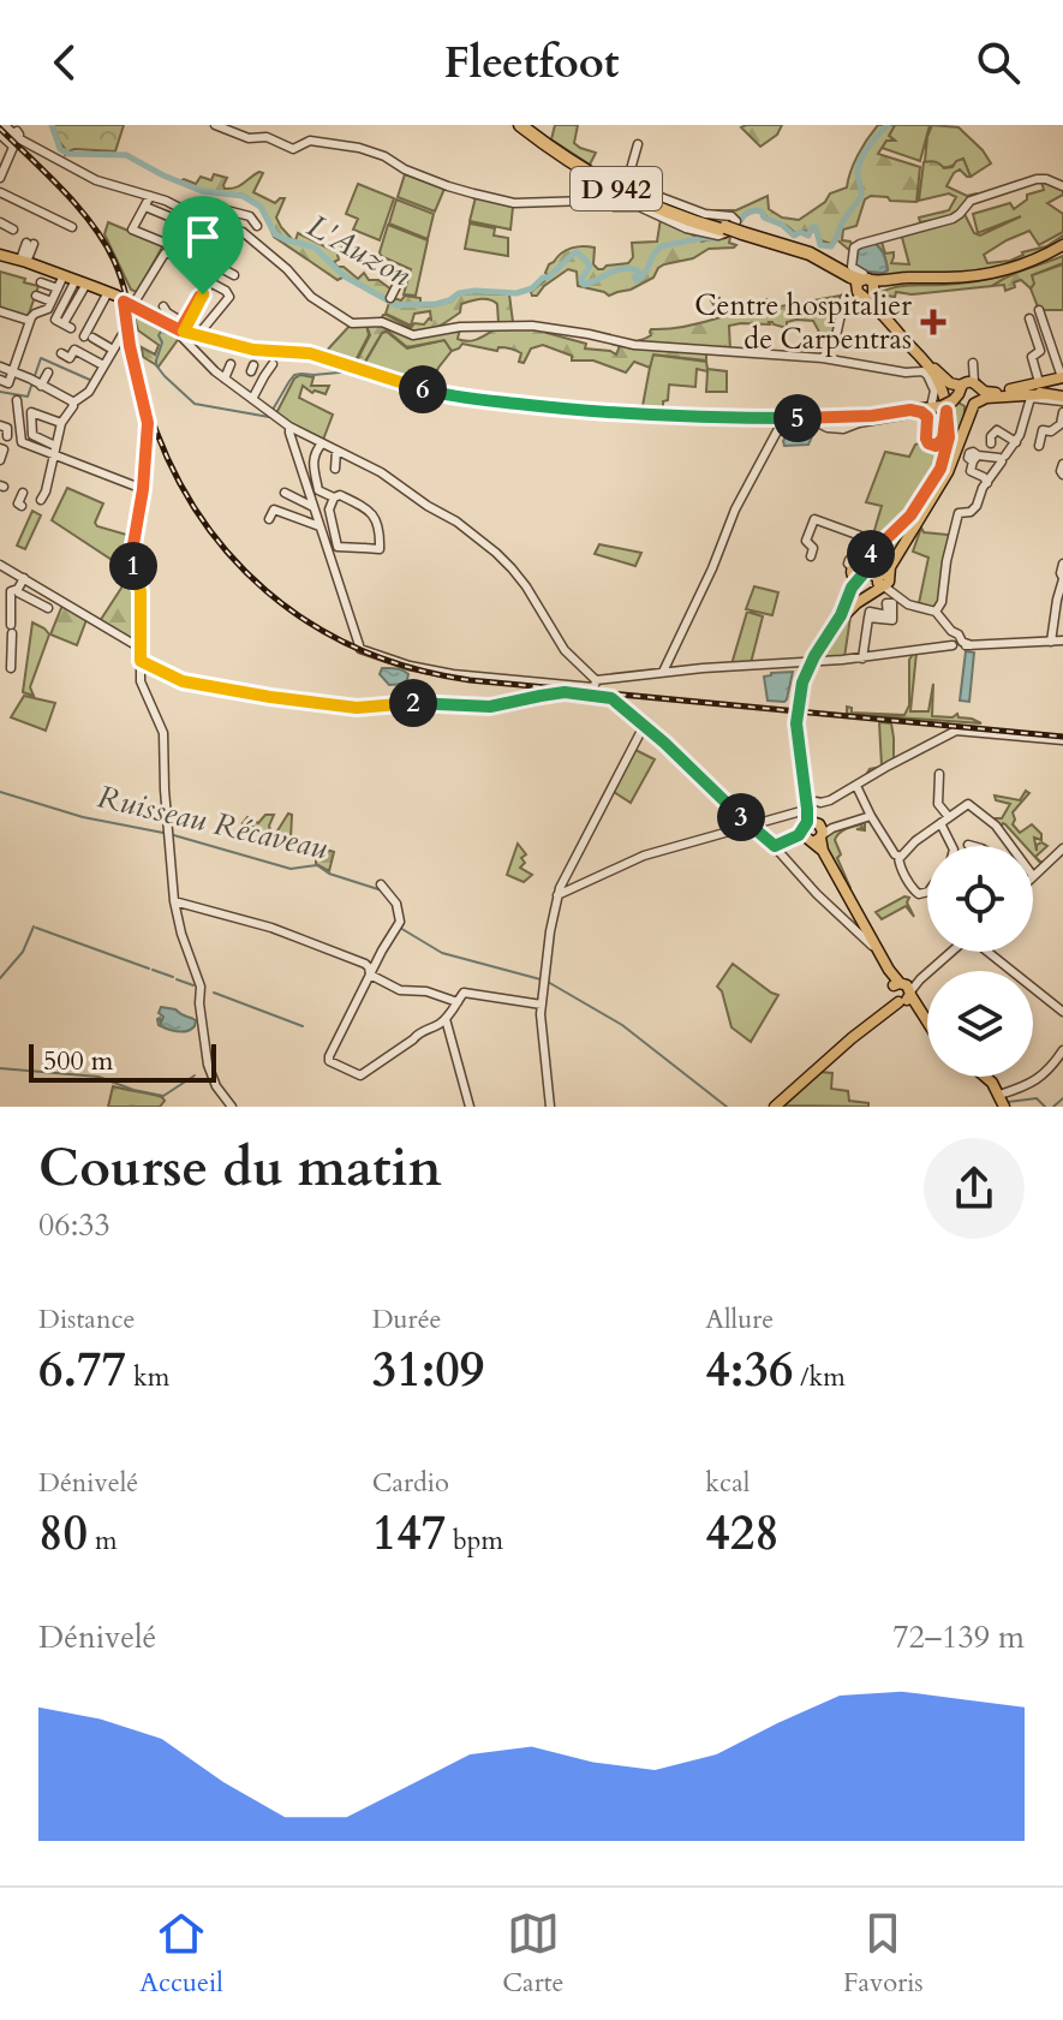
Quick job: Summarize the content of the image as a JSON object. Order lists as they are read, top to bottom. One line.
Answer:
{"streets":{"highway":["D 942"]},"water":["L'Auzon","Ruisseau Récaveau"],"places":{"health":["Centre hospitalier de Carpentras"]},"scale_bar":"500 m","page":{"header":"Fleetfoot","pins":["6","5","4","1","2","3"],"scale":"500 m","heading":["Course du matin","06:33"],"stats":[["Distance","6.77 km"],["Durée","31:09"],["Allure","4:36 /km"],["Dénivelé","80 m"],["Cardio","147 bpm"],["kcal","428"]],"chart":["Dénivelé","72–139 m"],"tabs":["Accueil","Carte","Favoris"]}}
